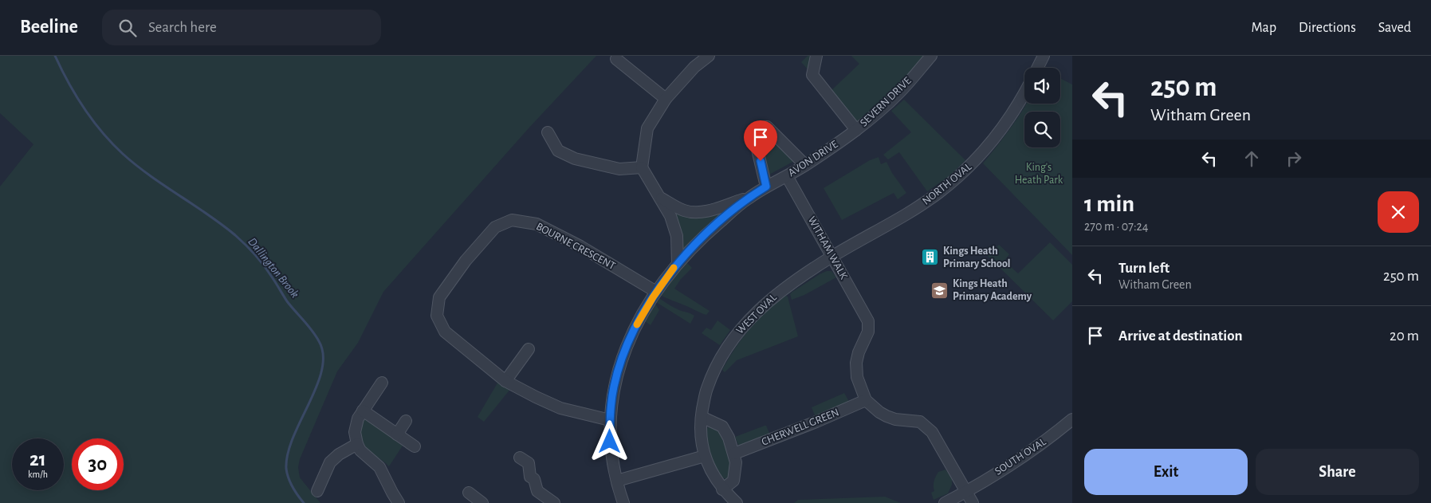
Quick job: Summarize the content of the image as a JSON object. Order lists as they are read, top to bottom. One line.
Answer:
{"streets":{"street":["SEVERN DRIVE","AVON DRIVE","NORTH OVAL","BOURNE CRESCENT","WITHAM WALK","WEST OVAL","CHERWELL GREEN","SOUTH OVAL"]},"crossings":[["SEVERN DRIVE","AVON DRIVE"],["AVON DRIVE","BOURNE CRESCENT"],["AVON DRIVE","WITHAM WALK"],["NORTH OVAL","WITHAM WALK"],["NORTH OVAL","WEST OVAL"],["WITHAM WALK","WEST OVAL"],["WITHAM WALK","CHERWELL GREEN"]],"water":["Dallington Brook"],"parks":["King's Heath Park"],"places":{"building":["Kings Heath Primary School"],"school or university":["Kings Heath Primary Academy"]},"page":{"header":"Beeline","search":"Search here","nav":["Map","Directions","Saved"],"turn":["250 m","Witham Green"],"heading":["1 min","270 m · 07:24"],"list":[{"name":"Turn left","note":"Witham Green","value":"250 m"},{"name":"Arrive at destination","value":"20 m"}],"speed":"21 km/h","limit":"30","buttons":["Exit","Share"]}}
